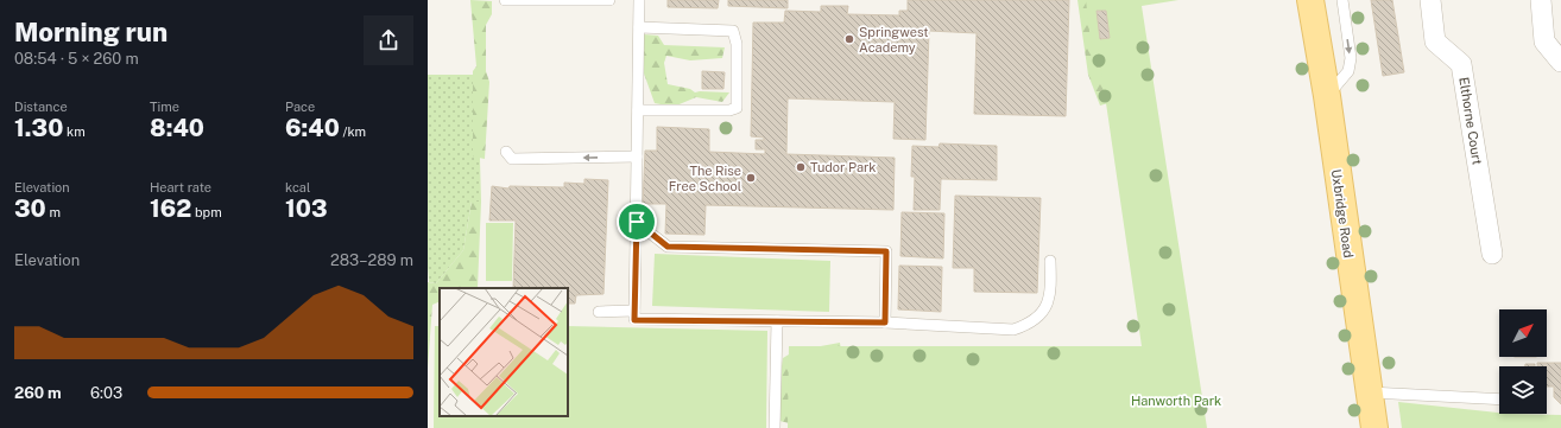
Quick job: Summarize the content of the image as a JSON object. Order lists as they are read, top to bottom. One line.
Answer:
{"streets":{"main road":["Uxbridge Road"],"street":["Elthorne Court"]},"parks":["Hanworth Park"],"places":["Springwest Academy","Tudor Park","The Rise Free School"],"north":"top right","page":{"heading":["Morning run","08:54 · 5 × 260 m"],"stats":[["Distance","1.30 km"],["Time","8:40"],["Pace","6:40 /km"],["Elevation","30 m"],["Heart rate","162 bpm"],["kcal","103"]],"chart":["Elevation","283–289 m"],"list":[{"name":"260 m","note":"6:03"}]}}
